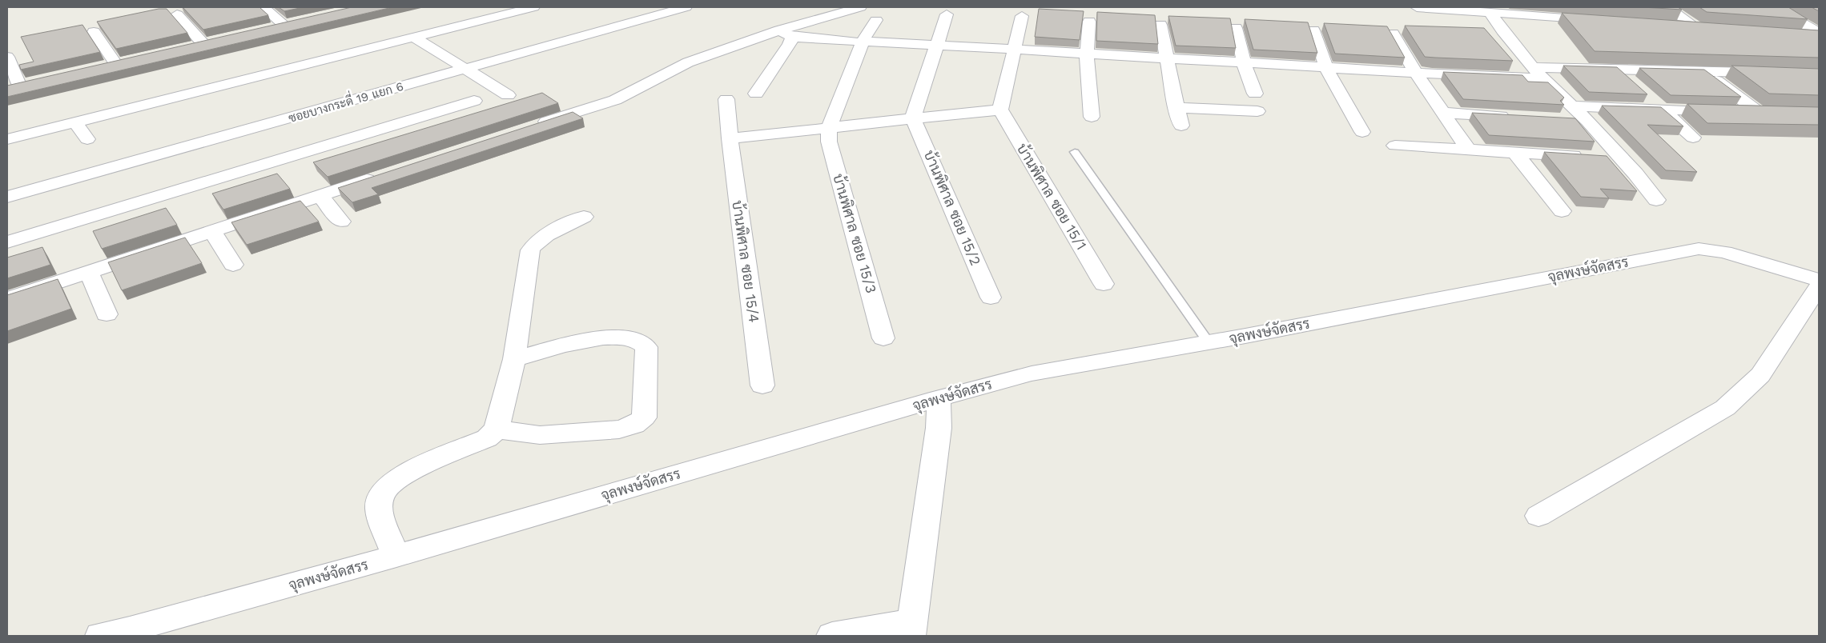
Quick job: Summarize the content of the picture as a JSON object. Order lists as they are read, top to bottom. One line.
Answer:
{"streets":{"street":["ซอยบางกระดี่ 19 แยก 6","บ้านพิศาล ซอย 15/1","บ้านพิศาล ซอย 15/2","บ้านพิศาล ซอย 15/3","บ้านพิศาล ซอย 15/4","จุลพงษ์จัดสรร"]}}
